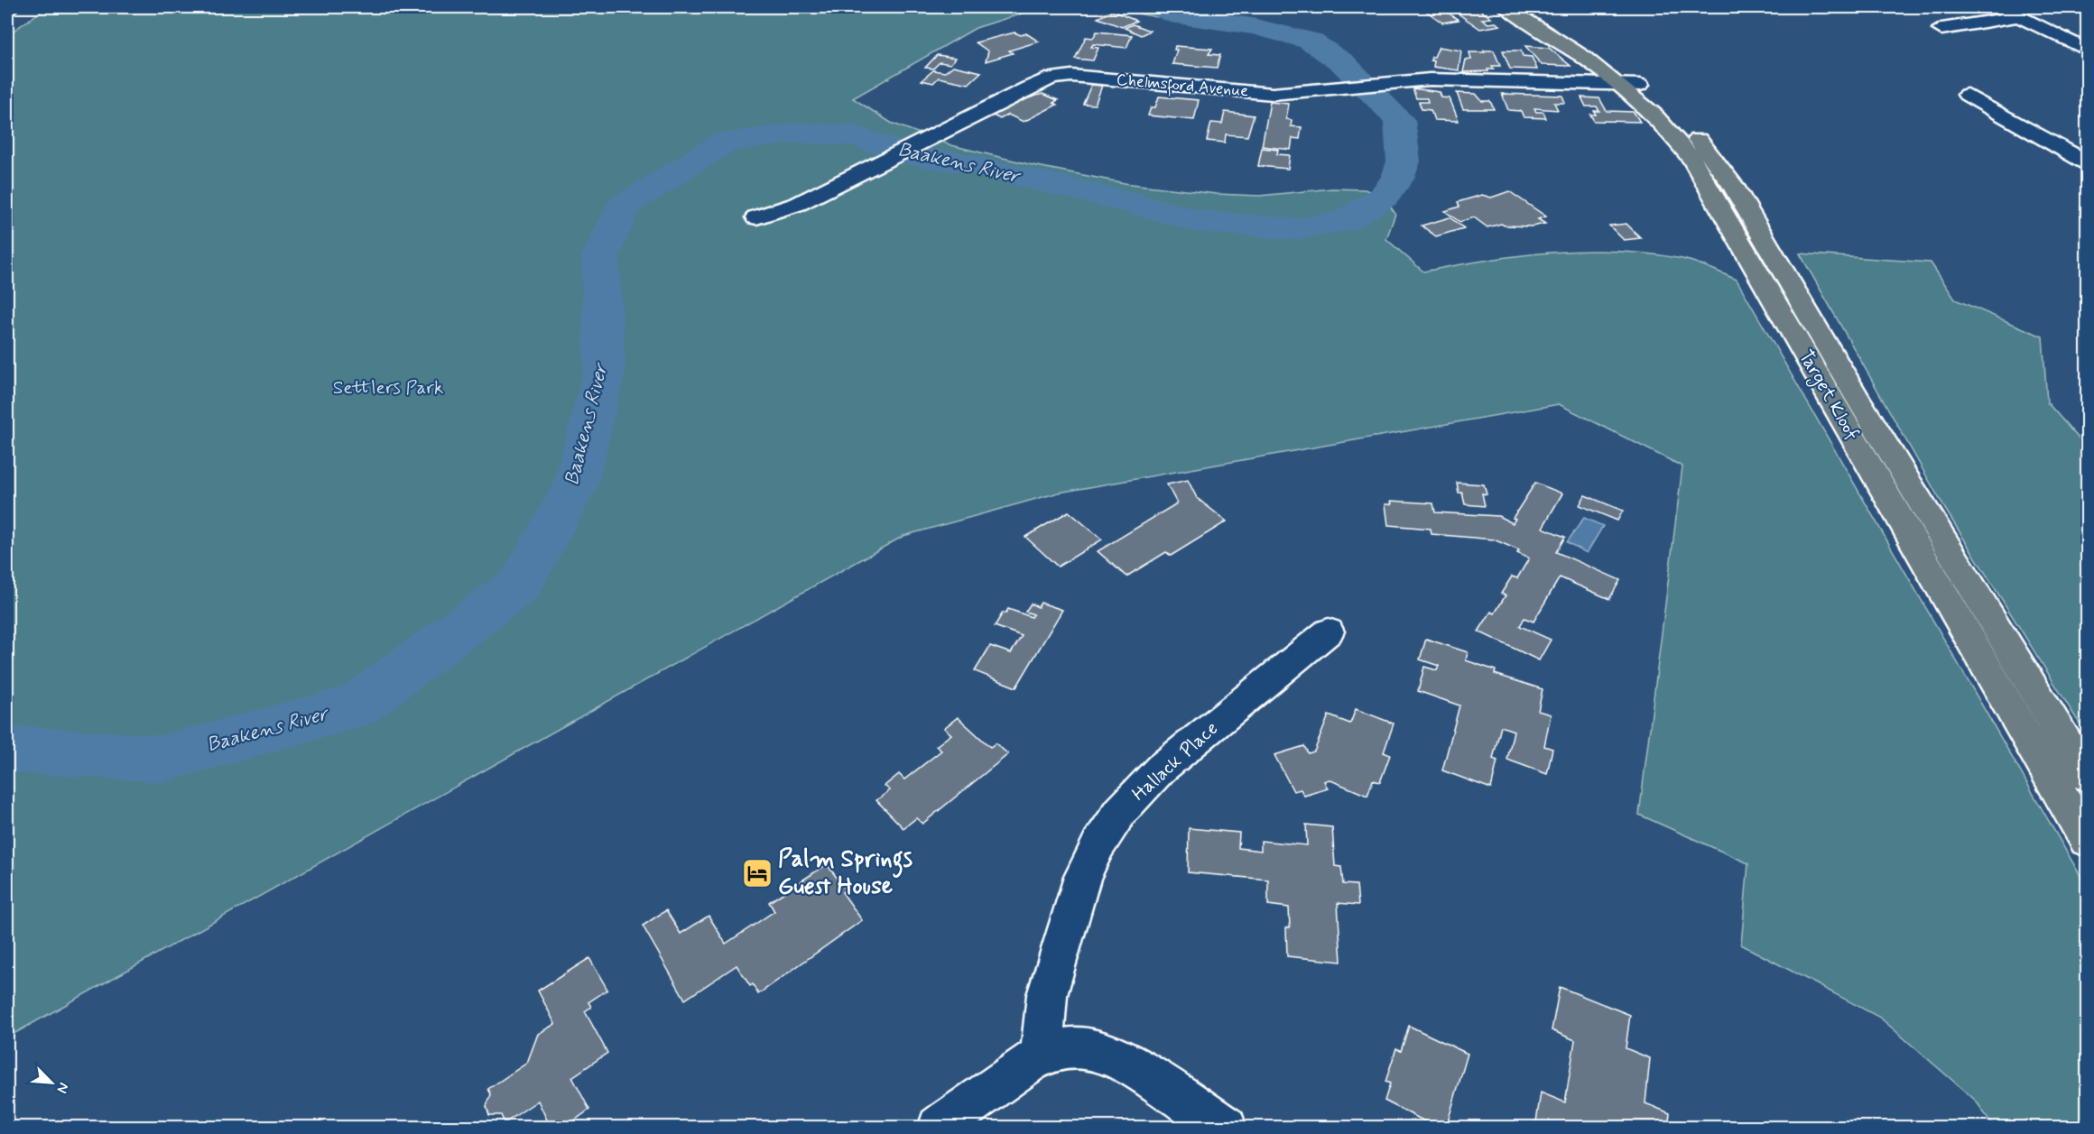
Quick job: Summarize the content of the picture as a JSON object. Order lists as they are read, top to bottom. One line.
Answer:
{"streets":{"main road":["Target Kloof"],"street":["Chelmsford Avenue","Hallack Place"]},"crossings":[["Chelmsford Avenue","Target Kloof"]],"water":["Baakens River"],"parks":["Settlers Park"],"places":{"hotel":["Palm Springs Guest House"]},"north":"bottom right"}
